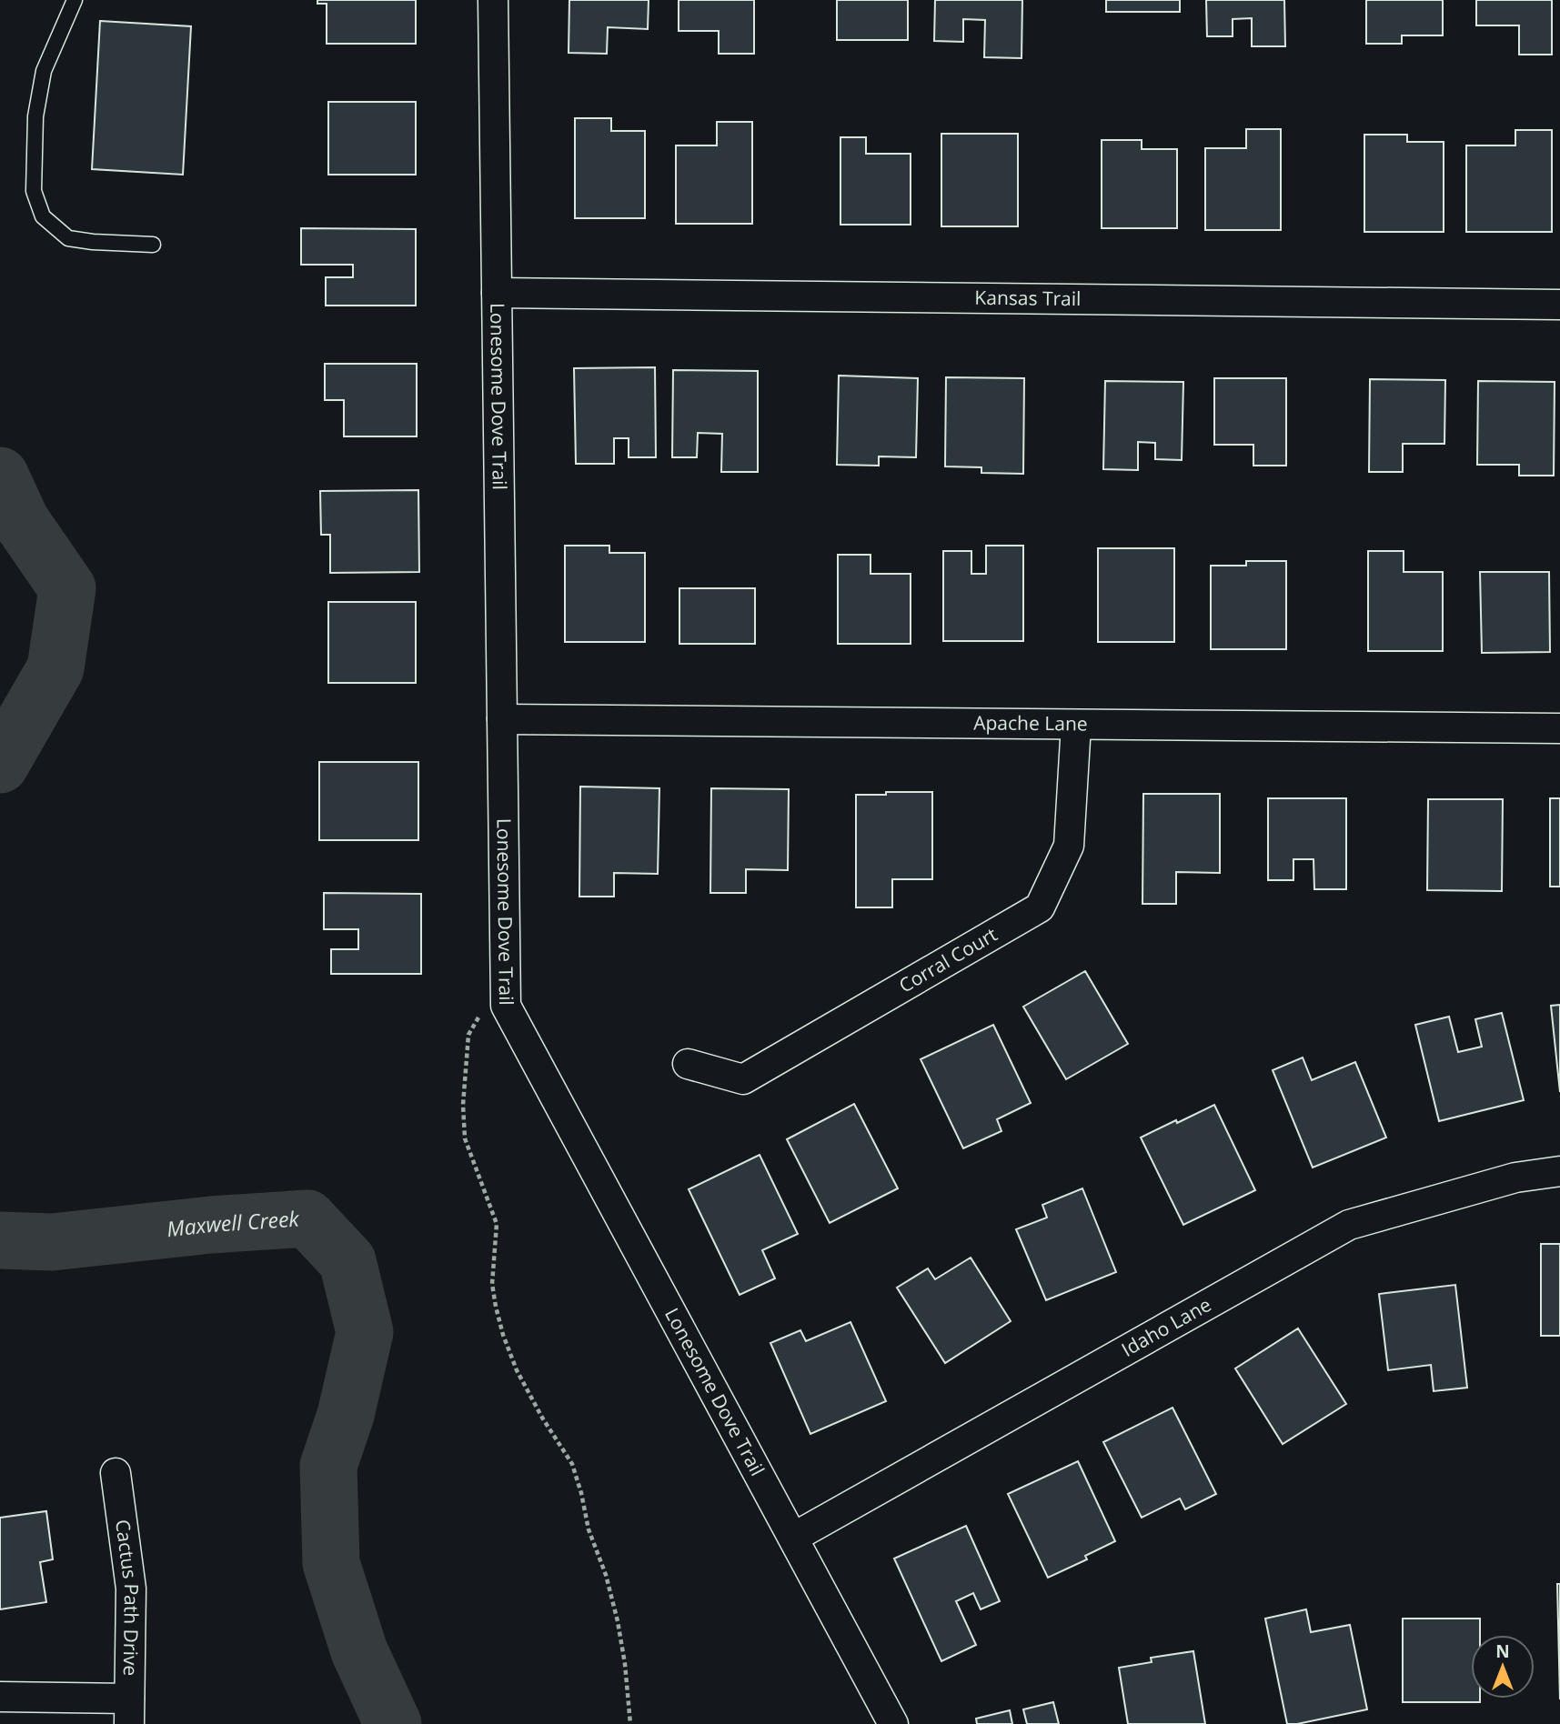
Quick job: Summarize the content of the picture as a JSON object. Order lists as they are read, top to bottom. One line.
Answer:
{"streets":{"street":["Kansas Trail","Lonesome Dove Trail","Apache Lane","Corral Court","Idaho Lane","Cactus Path Drive"]},"crossings":[["Kansas Trail","Lonesome Dove Trail"],["Lonesome Dove Trail","Apache Lane"],["Lonesome Dove Trail","Idaho Lane"],["Apache Lane","Corral Court"]],"water":["Maxwell Creek"],"north":"top"}
